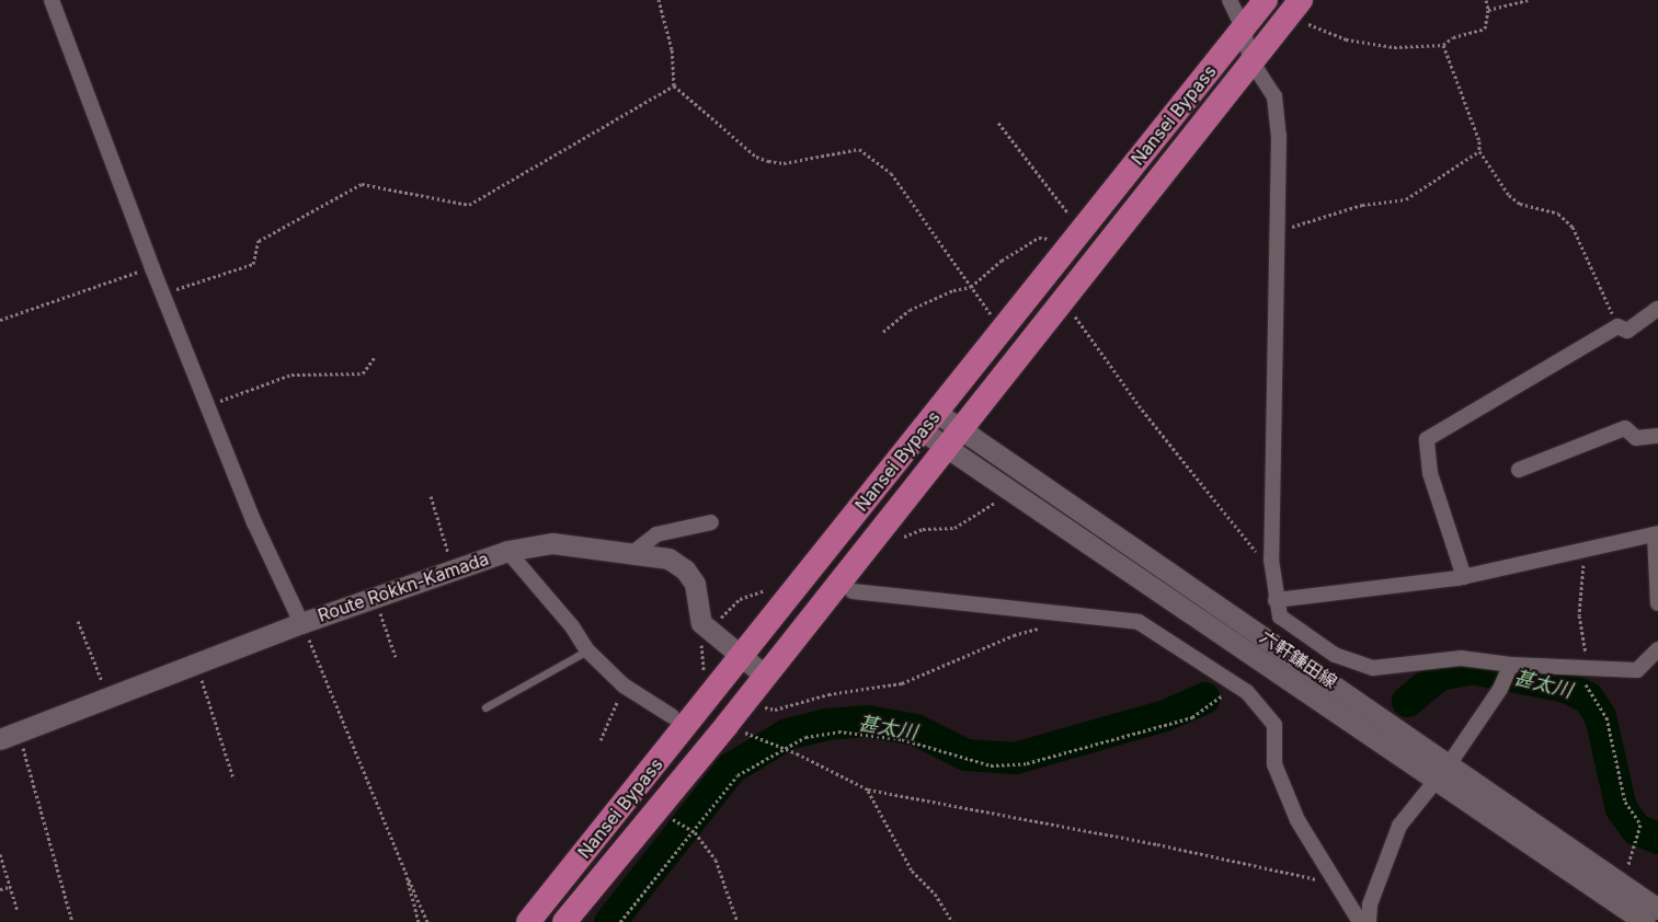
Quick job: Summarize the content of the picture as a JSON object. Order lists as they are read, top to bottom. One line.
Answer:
{"streets":{"highway":["Nansei Bypass"],"main road":["Route Rokkn-Kamada","六軒鎌田線"]},"crossings":[["Nansei Bypass","Route Rokkn-Kamada"],["Nansei Bypass","六軒鎌田線"]],"water":["甚太川"]}
